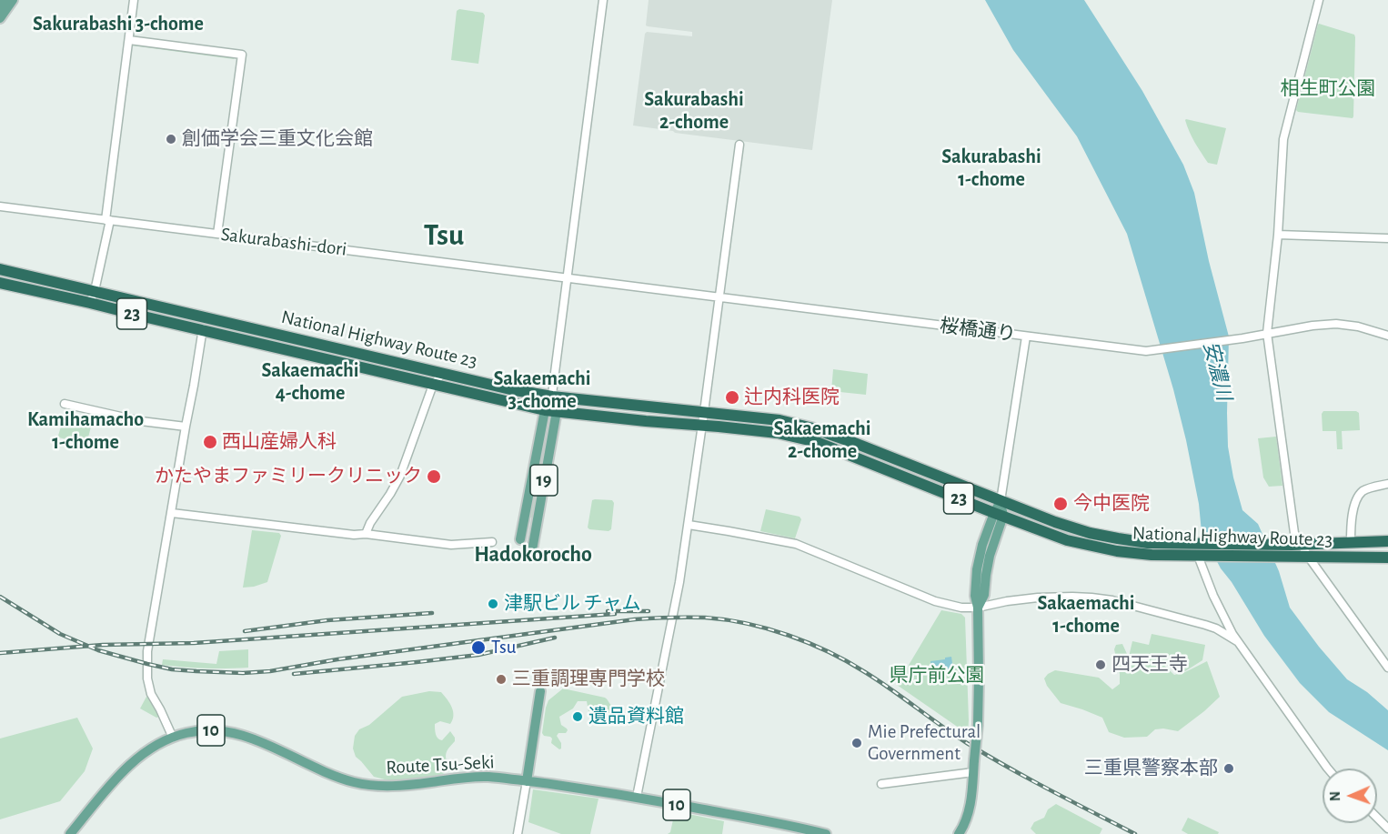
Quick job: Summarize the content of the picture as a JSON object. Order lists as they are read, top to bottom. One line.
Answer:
{"streets":{"highway":["23","National Highway Route 23"],"main road":["19","10","Route Tsu-Seki"],"street":["Sakurabashi-dori","桜橋通り"]},"crossings":[["Sakurabashi-dori","桜橋通り"],["National Highway Route 23","19"]],"districts":["Sakurabashi 3-chome","Sakurabashi 2-chome","Sakurabashi 1-chome","Tsu","Sakaemachi 4-chome","Sakaemachi 3-chome","Kamihamacho 1-chome","Sakaemachi 2-chome","Hadokorocho","Sakaemachi 1-chome"],"water":["安濃川"],"parks":["相生町公園","県庁前公園"],"places":["創価学会三重文化会館","辻内科医院","西山産婦人科","かたやまファミリークリニック","今中医院","津駅ビル チャム","Tsu","四天王寺","三重調理専門学校","遺品資料館","Mie Prefectural Government","三重県警察本部"],"north":"left"}
